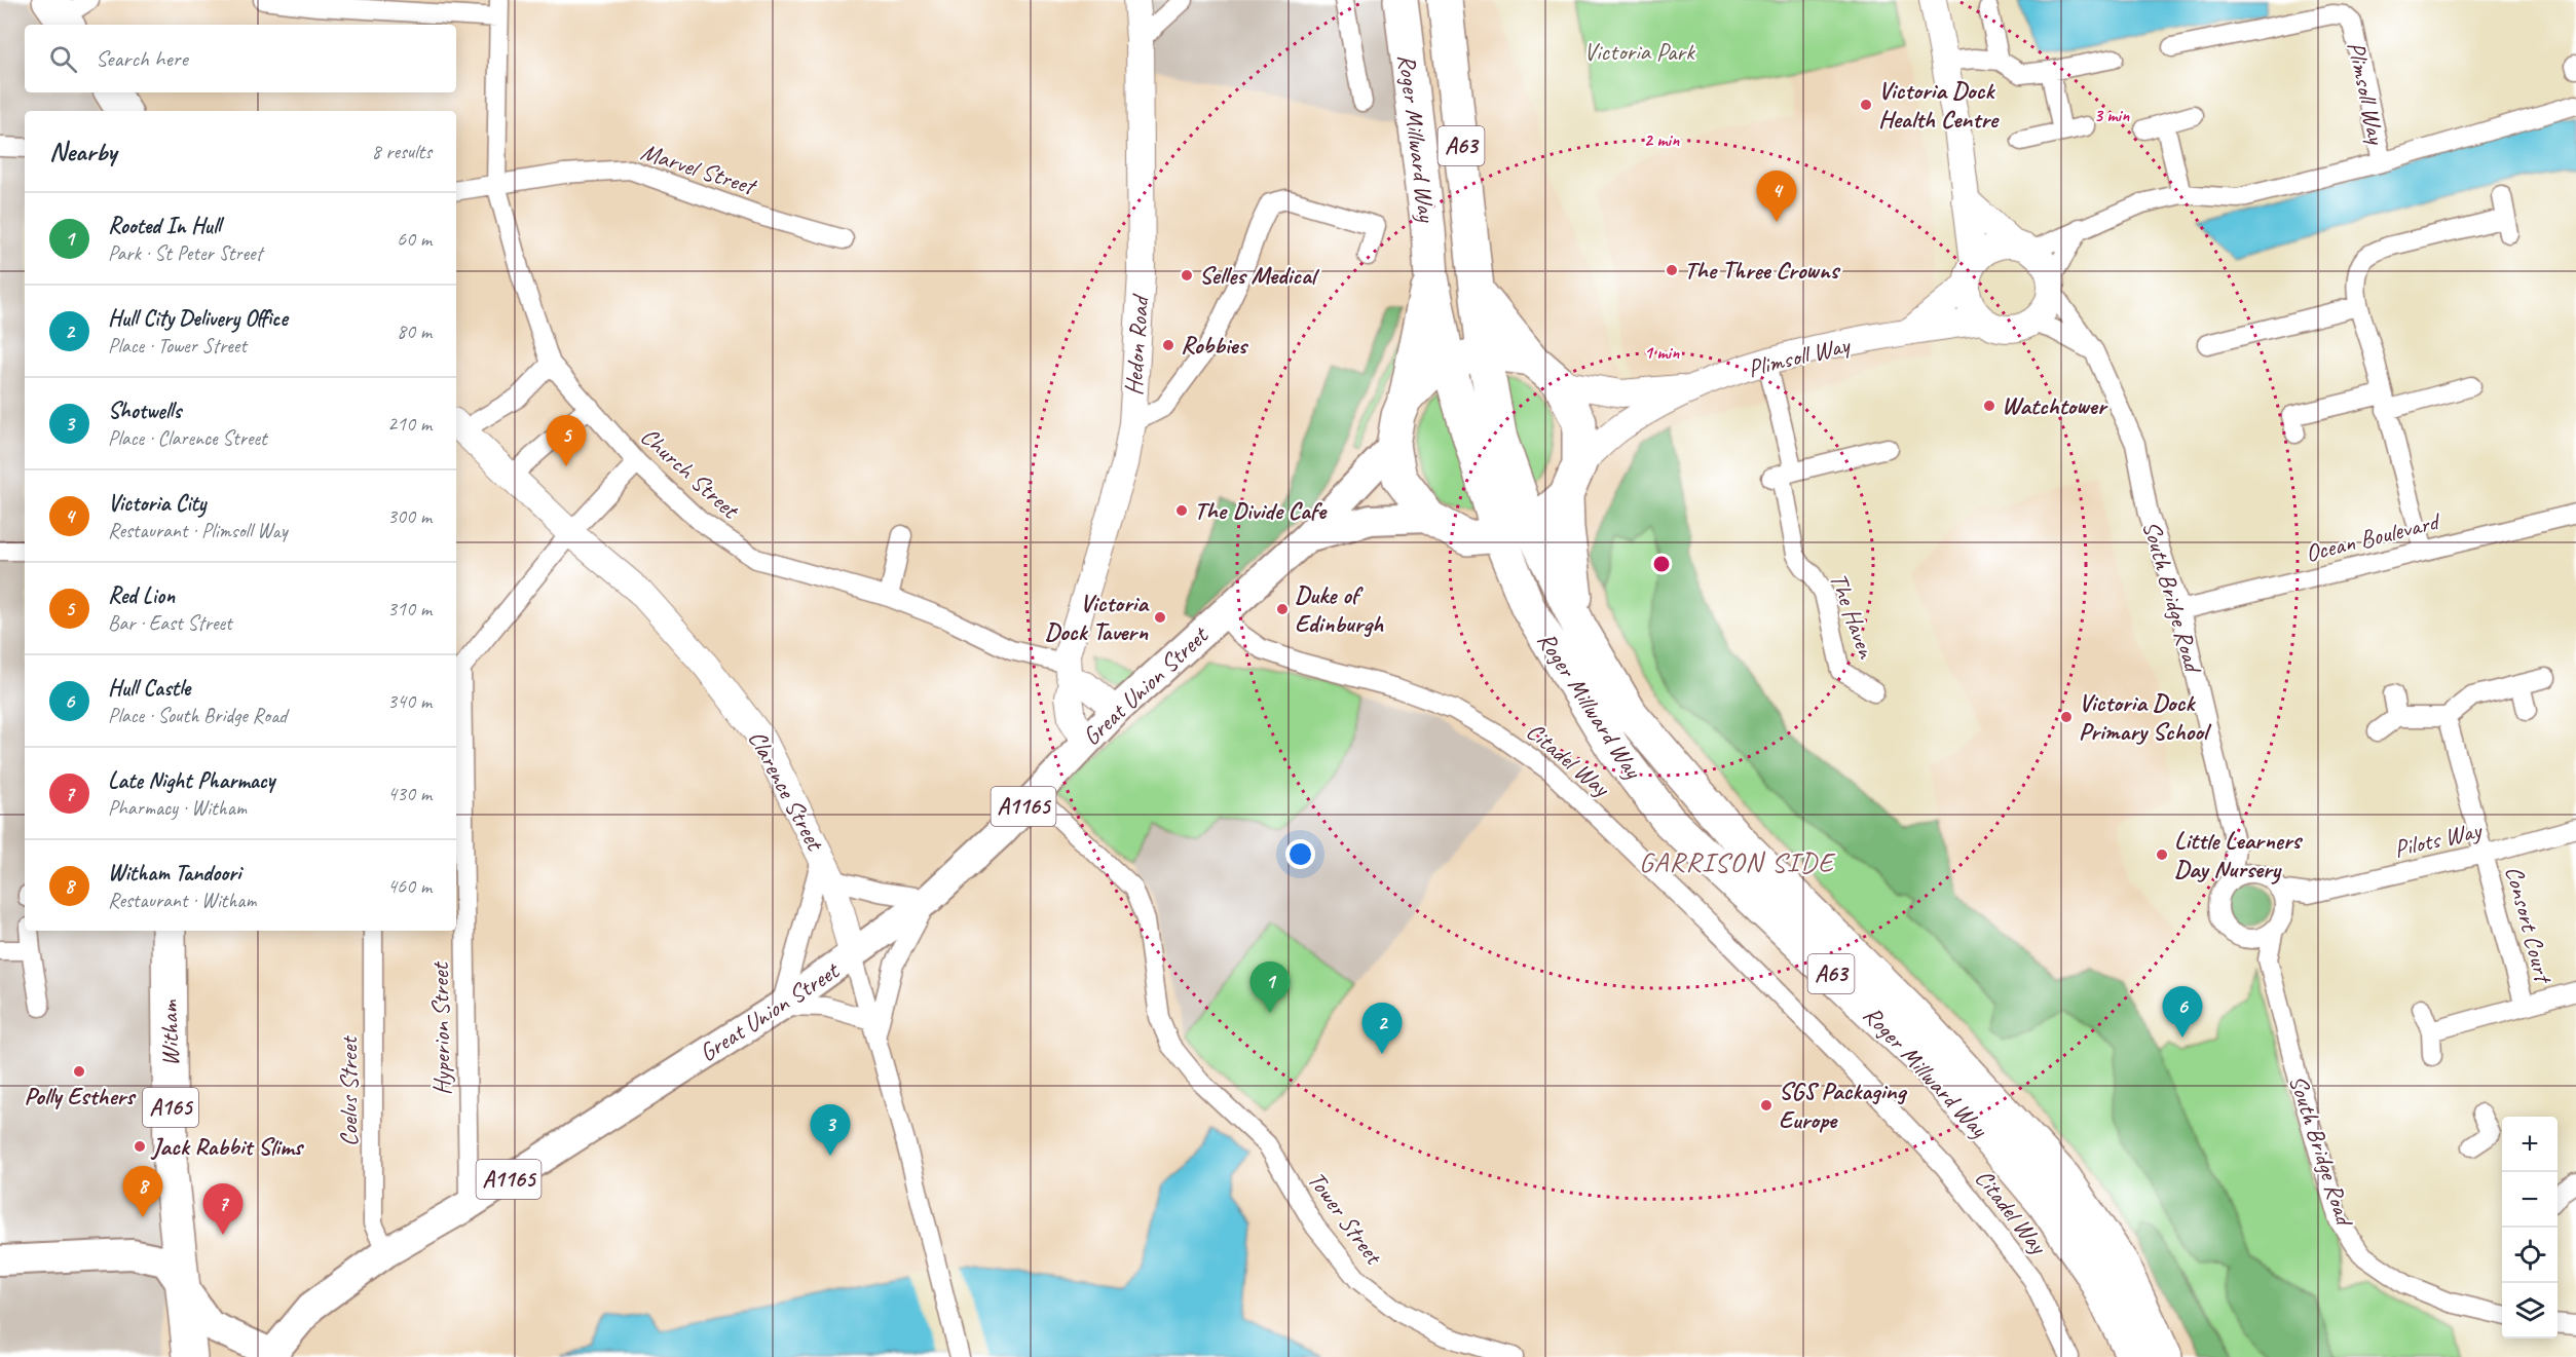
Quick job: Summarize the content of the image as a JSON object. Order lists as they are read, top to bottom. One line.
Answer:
{"streets":{"highway":["Roger Millward Way","A63","Witham","A165"],"main road":["Great Union Street","A1165"],"street":["Plimsoll Way","Marvel Street","Hedon Road","Church Street","Ocean Boulevard","South Bridge Road","The Haven","Citadel Way","Clarence Street","Pilots Way","Consort Court","Hyperion Street","Coelus Street","Tower Street"]},"crossings":[["Plimsoll Way","South Bridge Road"],["Plimsoll Way","The Haven"],["Roger Millward Way","Great Union Street"],["Marvel Street","Church Street"],["Hedon Road","Church Street"],["Hedon Road","Great Union Street"],["Ocean Boulevard","South Bridge Road"],["South Bridge Road","Pilots Way"],["Great Union Street","Citadel Way"],["Great Union Street","Clarence Street"],["Great Union Street","A1165"],["Great Union Street","Hyperion Street"],["Great Union Street","Witham"],["Great Union Street","Coelus Street"],["Great Union Street","Tower Street"],["A1165","Witham"],["Pilots Way","Consort Court"]],"districts":["GARRISON SIDE"],"parks":["Victoria Park"],"places":["Victoria Dock Health Centre","The Three Crowns","Selles Medical","Robbies","Watchtower","The Divide Cafe","Duke of Edinburgh","Victoria Dock Tavern","Victoria Dock Primary School","Little Learners Day Nursery","Polly Esthers","SGS Packaging Europe","Jack Rabbit Slims"],"page":{"search":"Search here","heading":["Nearby","8 results"],"pins":["4","5","1","6","2","3","8","7"],"list":[{"mark":"1","name":"Rooted In Hull","note":"Park · St Peter Street","value":"60 m"},{"mark":"2","name":"Hull City Delivery Office","note":"Place · Tower Street","value":"80 m"},{"mark":"3","name":"Shotwells","note":"Place · Clarence Street","value":"210 m"},{"mark":"4","name":"Victoria City","note":"Restaurant · Plimsoll Way","value":"300 m"},{"mark":"5","name":"Red Lion","note":"Bar · East Street","value":"310 m"},{"mark":"6","name":"Hull Castle","note":"Place · South Bridge Road","value":"340 m"},{"mark":"7","name":"Late Night Pharmacy","note":"Pharmacy · Witham","value":"430 m"},{"mark":"8","name":"Witham Tandoori","note":"Restaurant · Witham","value":"460 m"}],"map_buttons":["+","−"]},"rings":["3 min","2 min","1 min"]}
